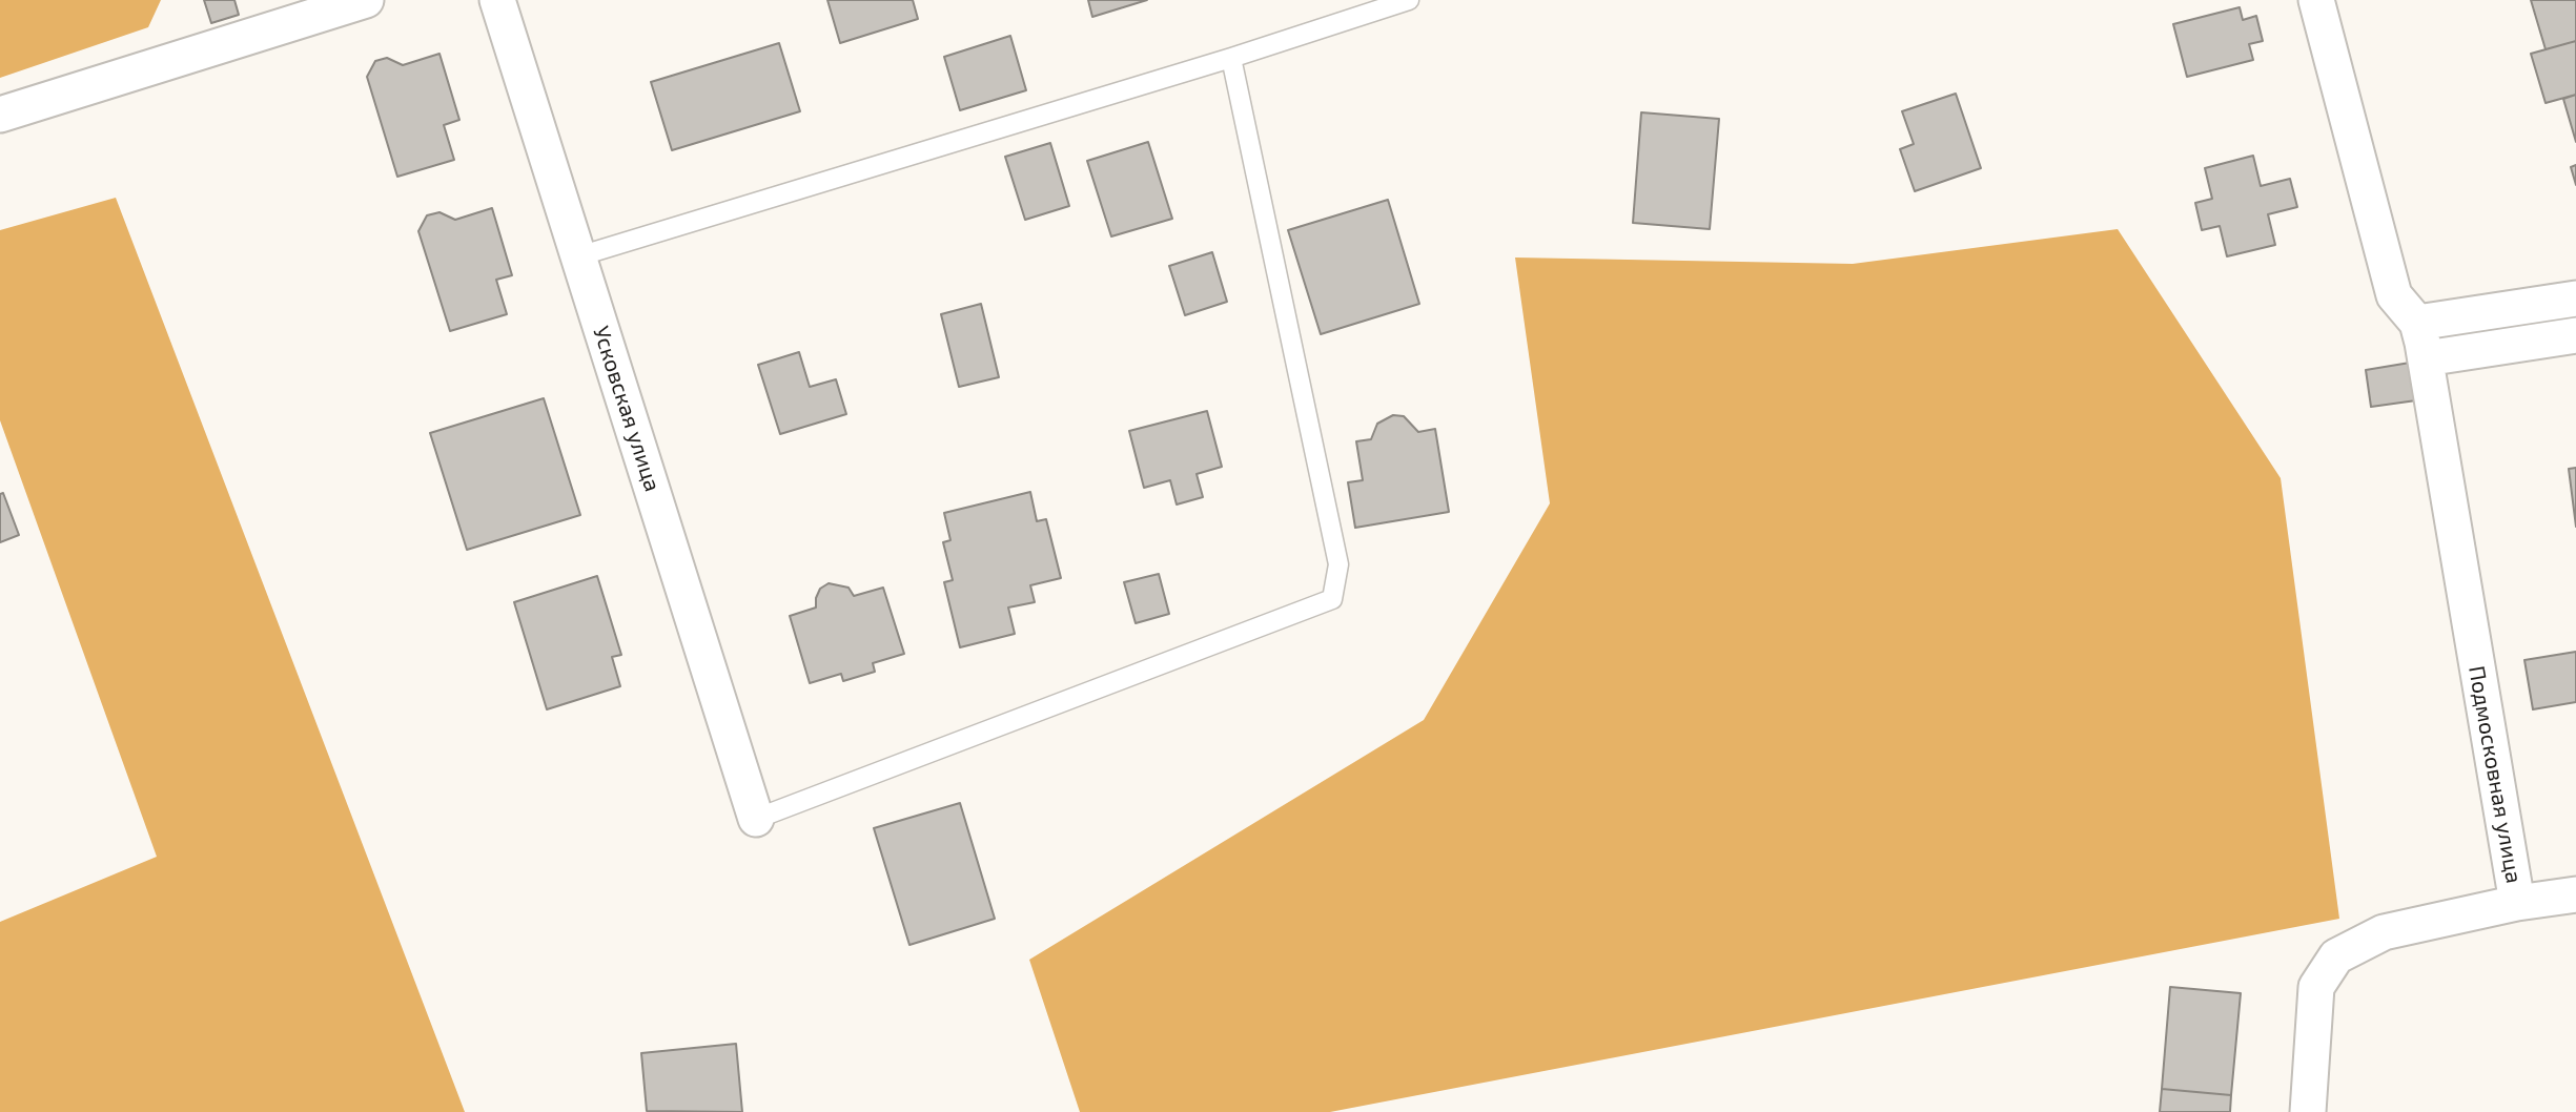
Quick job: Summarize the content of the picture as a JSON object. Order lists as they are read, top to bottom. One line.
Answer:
{"streets":{"street":["Усковская улица","Подмосковная улица"]}}
